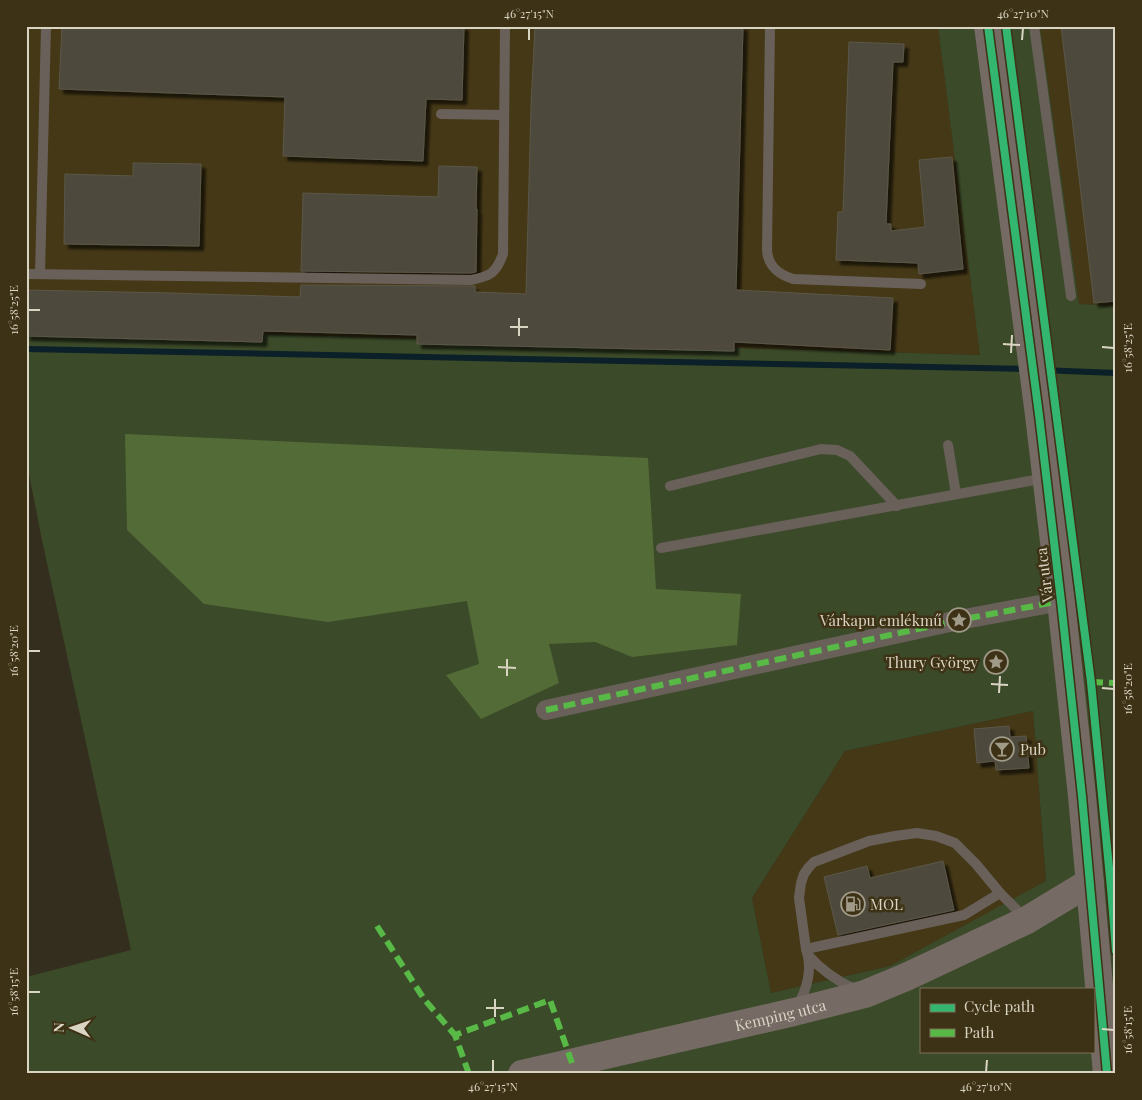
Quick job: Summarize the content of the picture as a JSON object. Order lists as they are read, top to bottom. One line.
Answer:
{"streets":{"main road":["Vár utca","Kemping utca"]},"crossings":[["Vár utca","Kemping utca"]],"places":{"place":["Várkapu emlékmű","Thury György"],"bar":["Pub"],"fuel station":["MOL"]},"legend":["Cycle path","Path"],"north":"left","coordinates":["46°27'15\"N","46°27'10\"N","16°58'25\"E","16°58'20\"E","16°58'15\"E"]}
